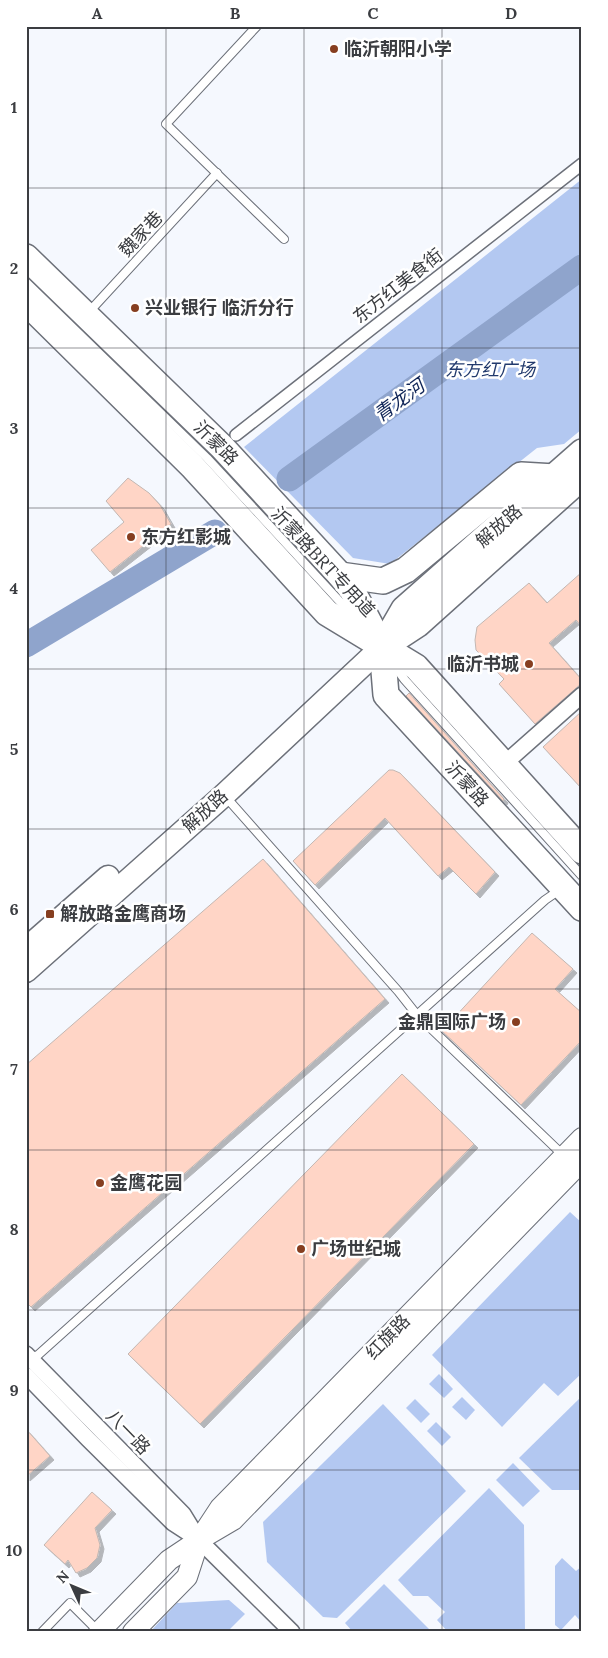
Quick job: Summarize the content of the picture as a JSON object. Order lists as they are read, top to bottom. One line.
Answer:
{"streets":{"main road":["沂蒙路","解放路"],"street":["东方红美食街","红旗路","八一路"],"lane":["魏家巷","沂蒙路BRT专用道"]},"crossings":[["魏家巷","沂蒙路"],["沂蒙路","解放路"],["沂蒙路","沂蒙路BRT专用道"],["解放路","沂蒙路BRT专用道"],["红旗路","八一路"]],"water":["青龙河"],"parks":["东方红广场"],"places":{"other":["临沂朝阳小学","兴业银行 临沂分行","东方红影城","临沂书城","金鼎国际广场","金鹰花园","广场世纪城"],"transit":["解放路金鹰商场"]},"north":"top left","grid":{"columns":["A","B","C","D"],"rows":["1","2","3","4","5","6","7","8","9","10"]}}
